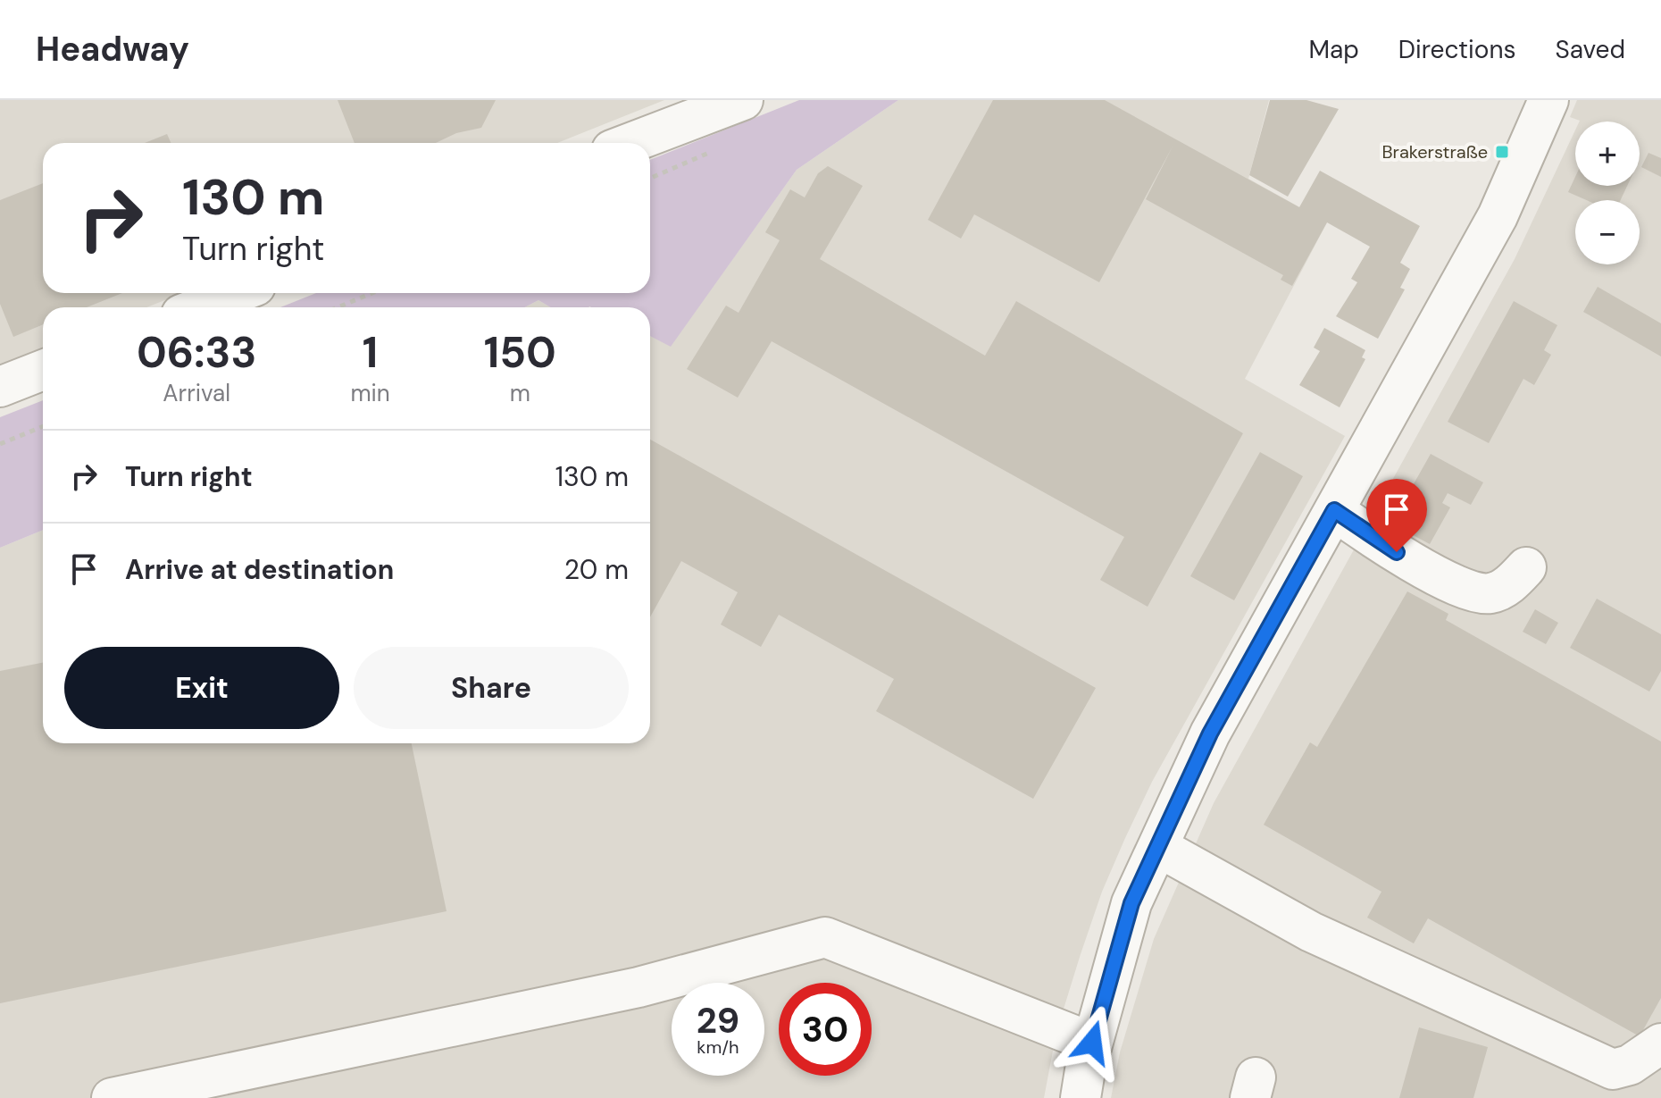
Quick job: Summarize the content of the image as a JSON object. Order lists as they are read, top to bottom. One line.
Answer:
{"places":{"transit":["Brakerstraße"]},"page":{"header":"Headway","nav":["Map","Directions","Saved"],"map_buttons":["+","−"],"turn":["130 m","Turn right"],"eta":["06:33","Arrival","1","min","150","m"],"list":[{"name":"Turn right","value":"130 m"},{"name":"Arrive at destination","value":"20 m"}],"buttons":["Exit","Share"],"speed":"29 km/h","limit":"30"}}
